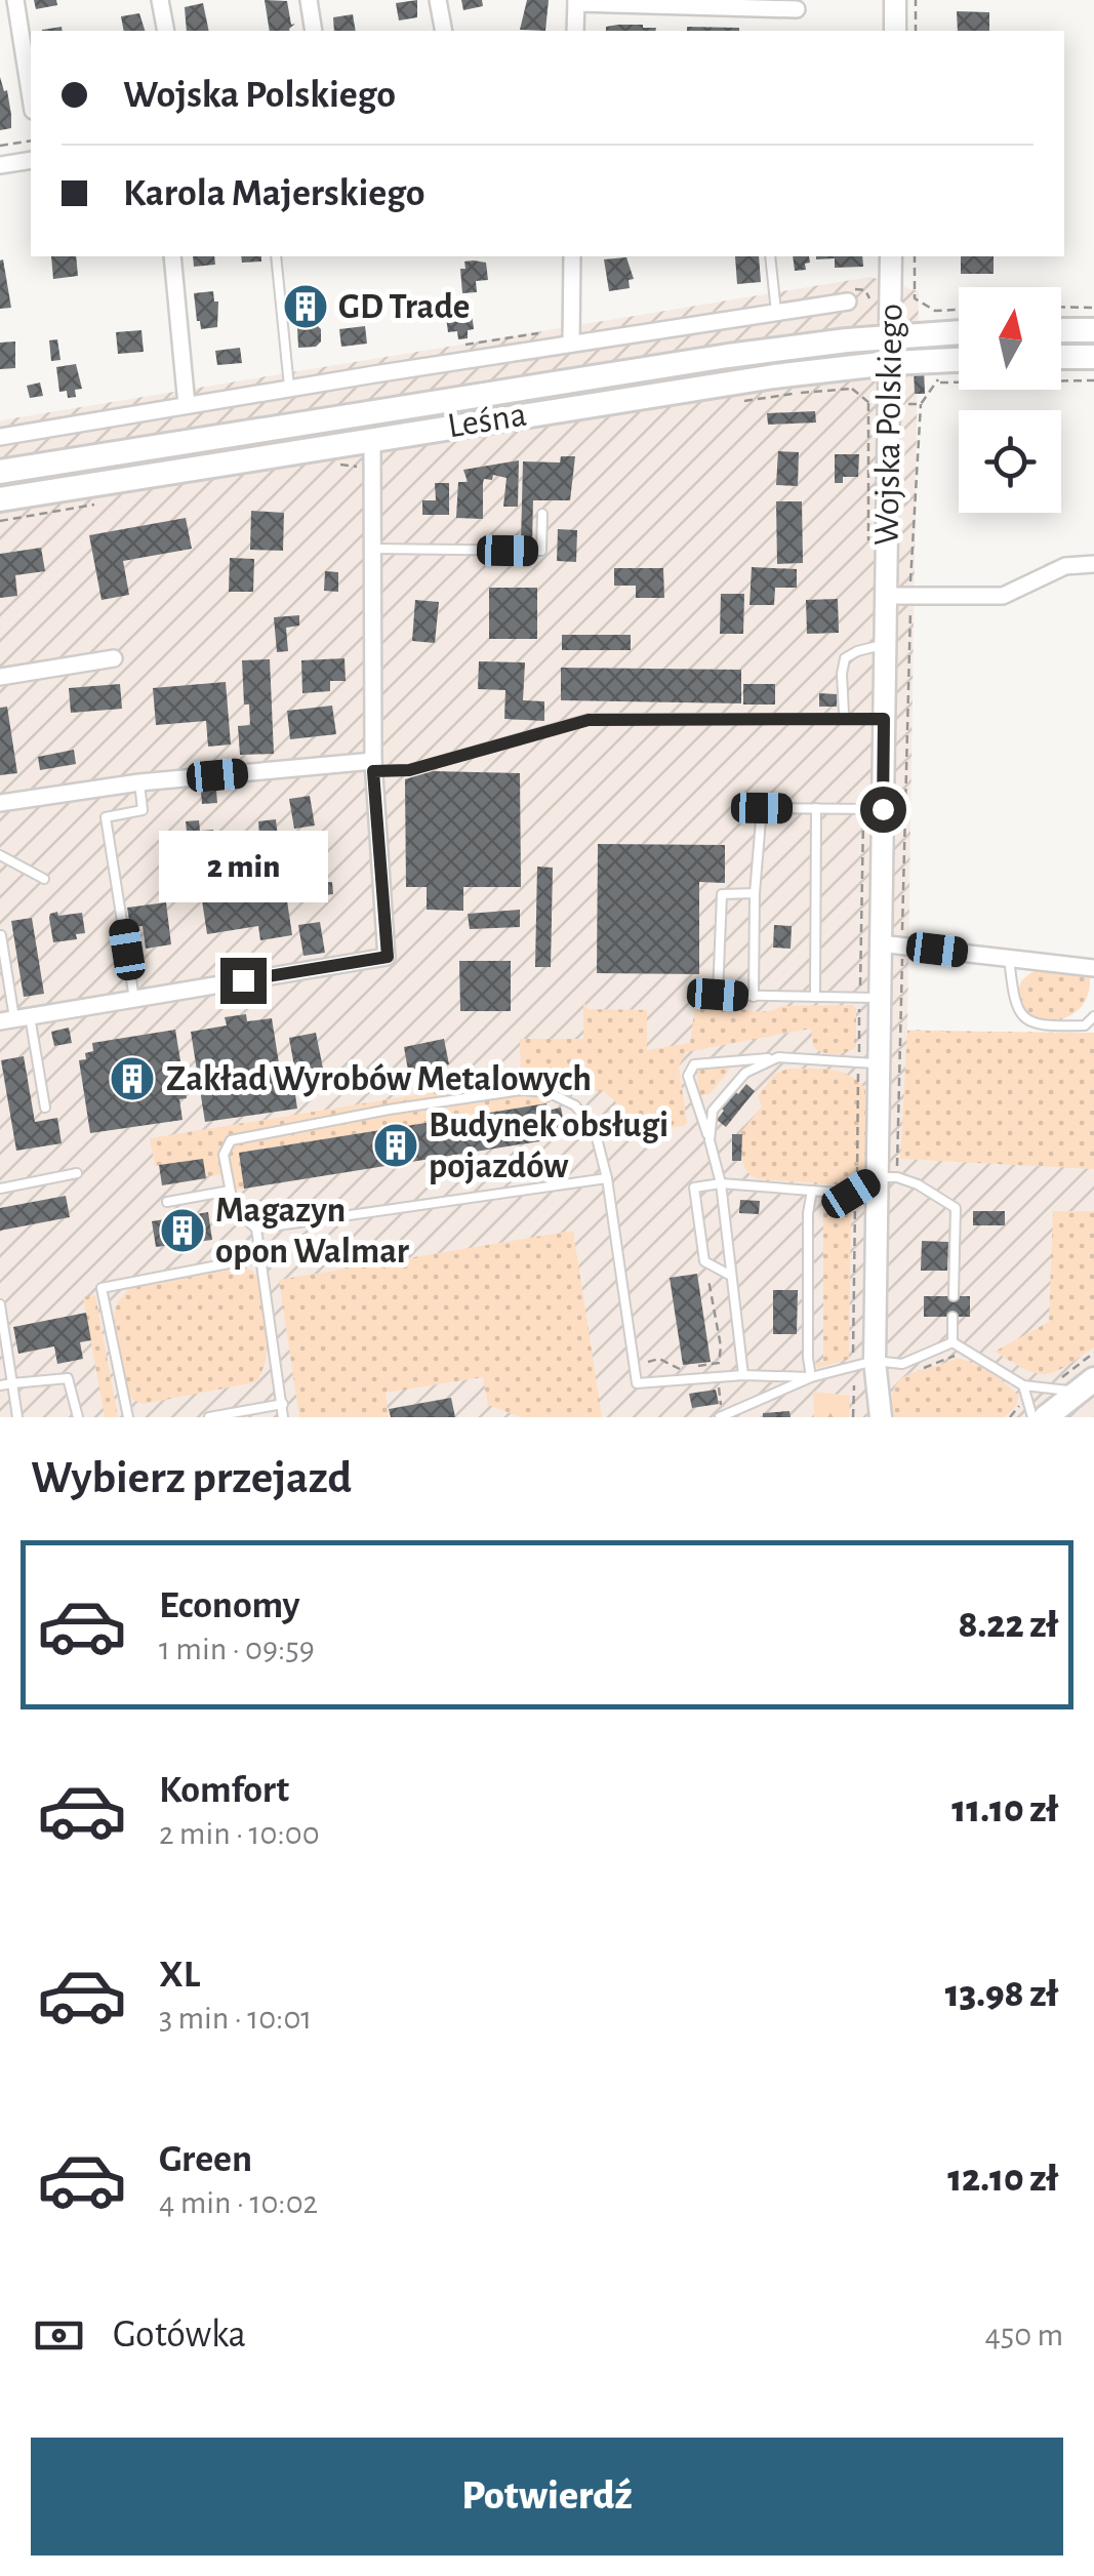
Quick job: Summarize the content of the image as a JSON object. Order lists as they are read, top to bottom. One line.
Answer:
{"streets":{"main road":["Leśna"],"street":["Wojska Polskiego"]},"crossings":[["Leśna","Wojska Polskiego"]],"places":{"building":["GD Trade","Zakład Wyrobów Metalowych","Budynek obsługi pojazdów","Magazyn opon Walmar"]},"north":"top","page":{"banner":["Wojska Polskiego","Karola Majerskiego"],"bubble":"2 min","heading":"Wybierz przejazd","list":[{"name":"Economy","note":"1 min · 09:59","value":"8.22 zł"},{"name":"Komfort","note":"2 min · 10:00","value":"11.10 zł"},{"name":"XL","note":"3 min · 10:01","value":"13.98 zł"},{"name":"Green","note":"4 min · 10:02","value":"12.10 zł"}],"pay":["Gotówka","450 m"],"buttons":"Potwierdź"}}
